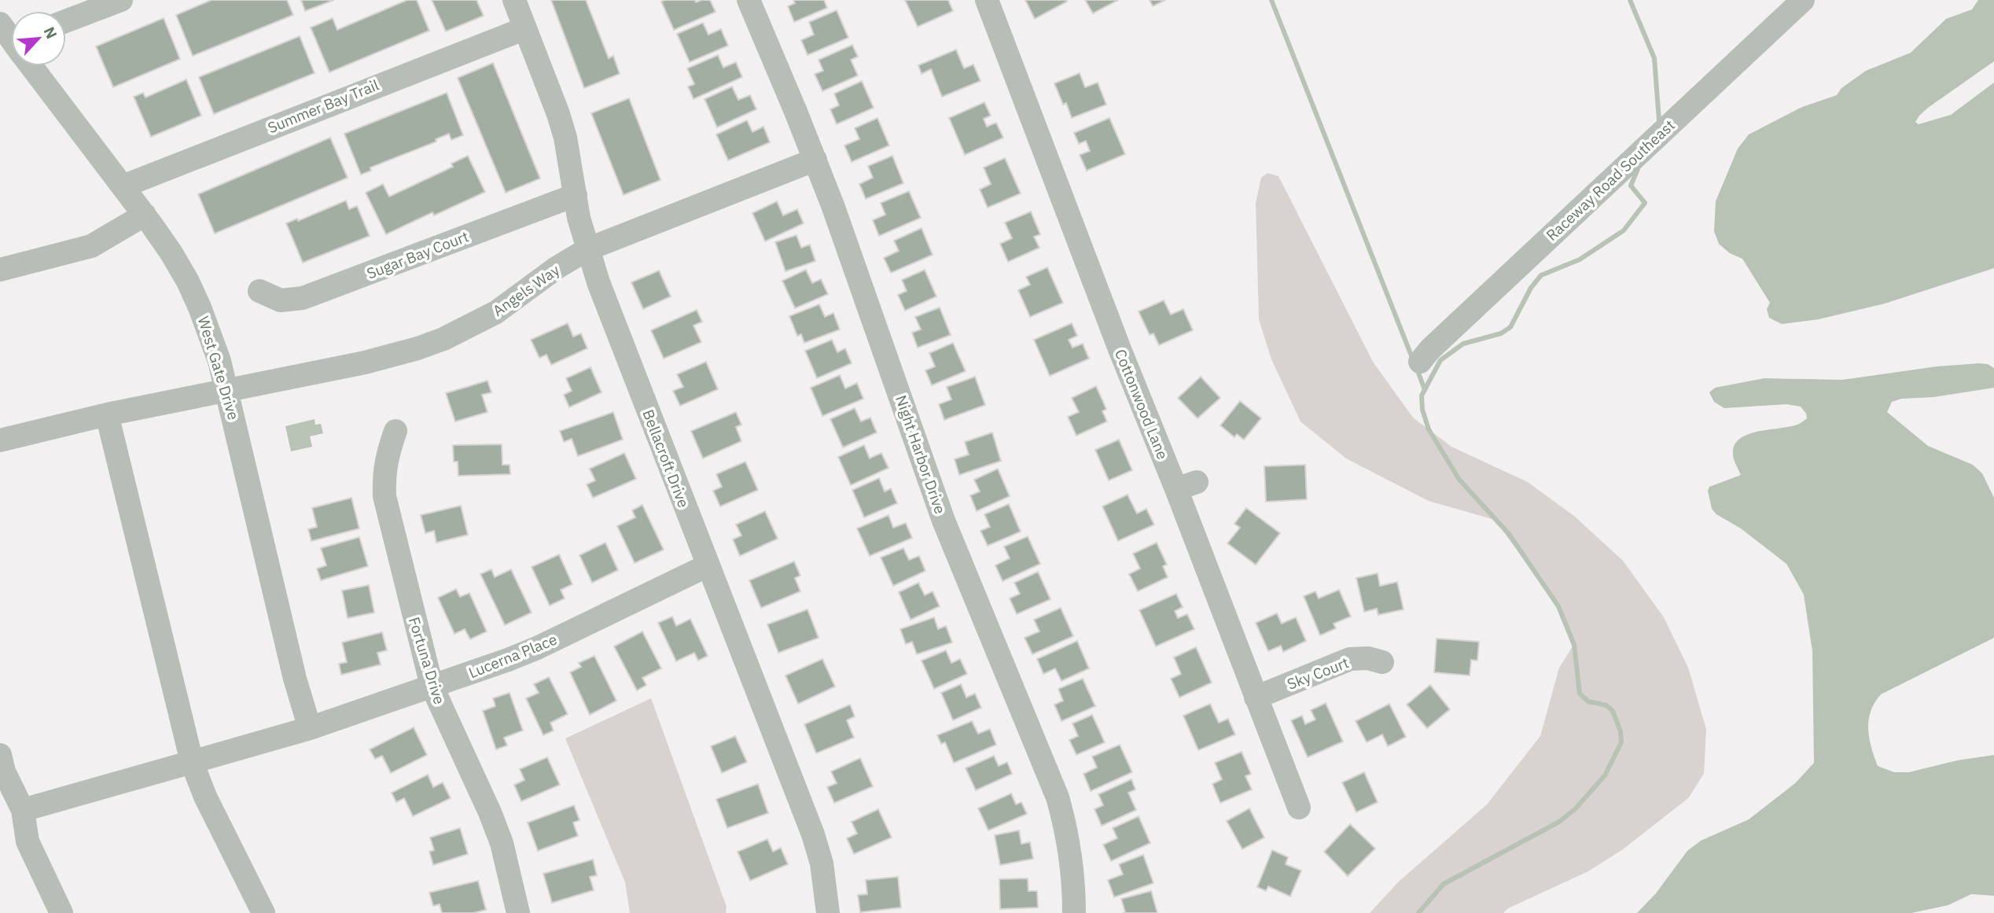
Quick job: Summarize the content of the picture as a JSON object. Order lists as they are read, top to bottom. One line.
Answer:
{"streets":{"street":["Summer Bay Trail","Raceway Road Southeast","Sugar Bay Court","Angels Way","West Gate Drive","Cottonwood Lane","Night Harbor Drive","Bellacroft Drive","Lucerna Place","Fortuna Drive","Sky Court"]},"crossings":[["Summer Bay Trail","West Gate Drive"],["Summer Bay Trail","Bellacroft Drive"],["Sugar Bay Court","Bellacroft Drive"],["Angels Way","West Gate Drive"],["Angels Way","Night Harbor Drive"],["Angels Way","Bellacroft Drive"],["West Gate Drive","Lucerna Place"],["Cottonwood Lane","Sky Court"],["Bellacroft Drive","Lucerna Place"],["Lucerna Place","Fortuna Drive"]],"north":"top right"}
